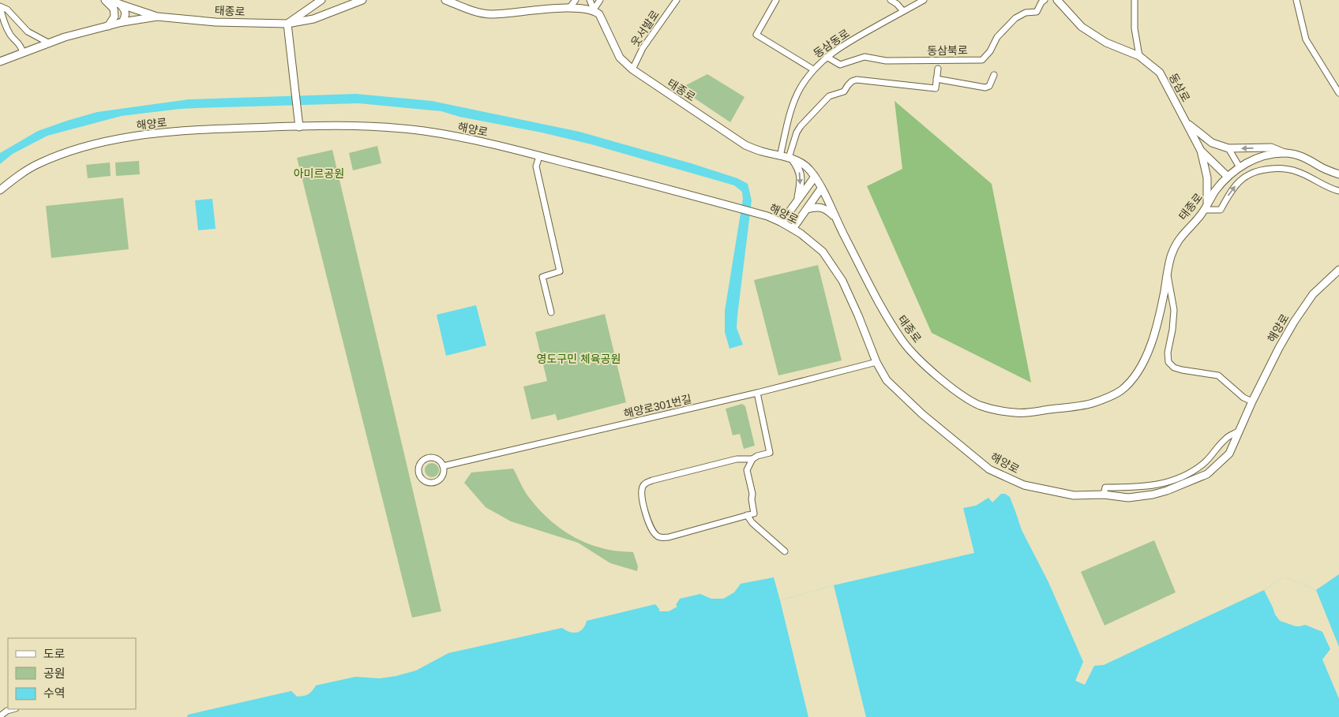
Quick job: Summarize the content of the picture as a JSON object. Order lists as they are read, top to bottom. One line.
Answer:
{"streets":{"main road":["태종로","동삼로","해양로"],"street":["웃서발로","동삼동로","동삼북로","해양로301번길"]},"crossings":[["태종로","웃서발로"],["태종로","동삼동로"],["태종로","동삼로"],["동삼동로","동삼북로"],["해양로","해양로301번길"]],"parks":["아미르공원","영도구민 체육공원"],"legend":["도로","공원","수역"]}
